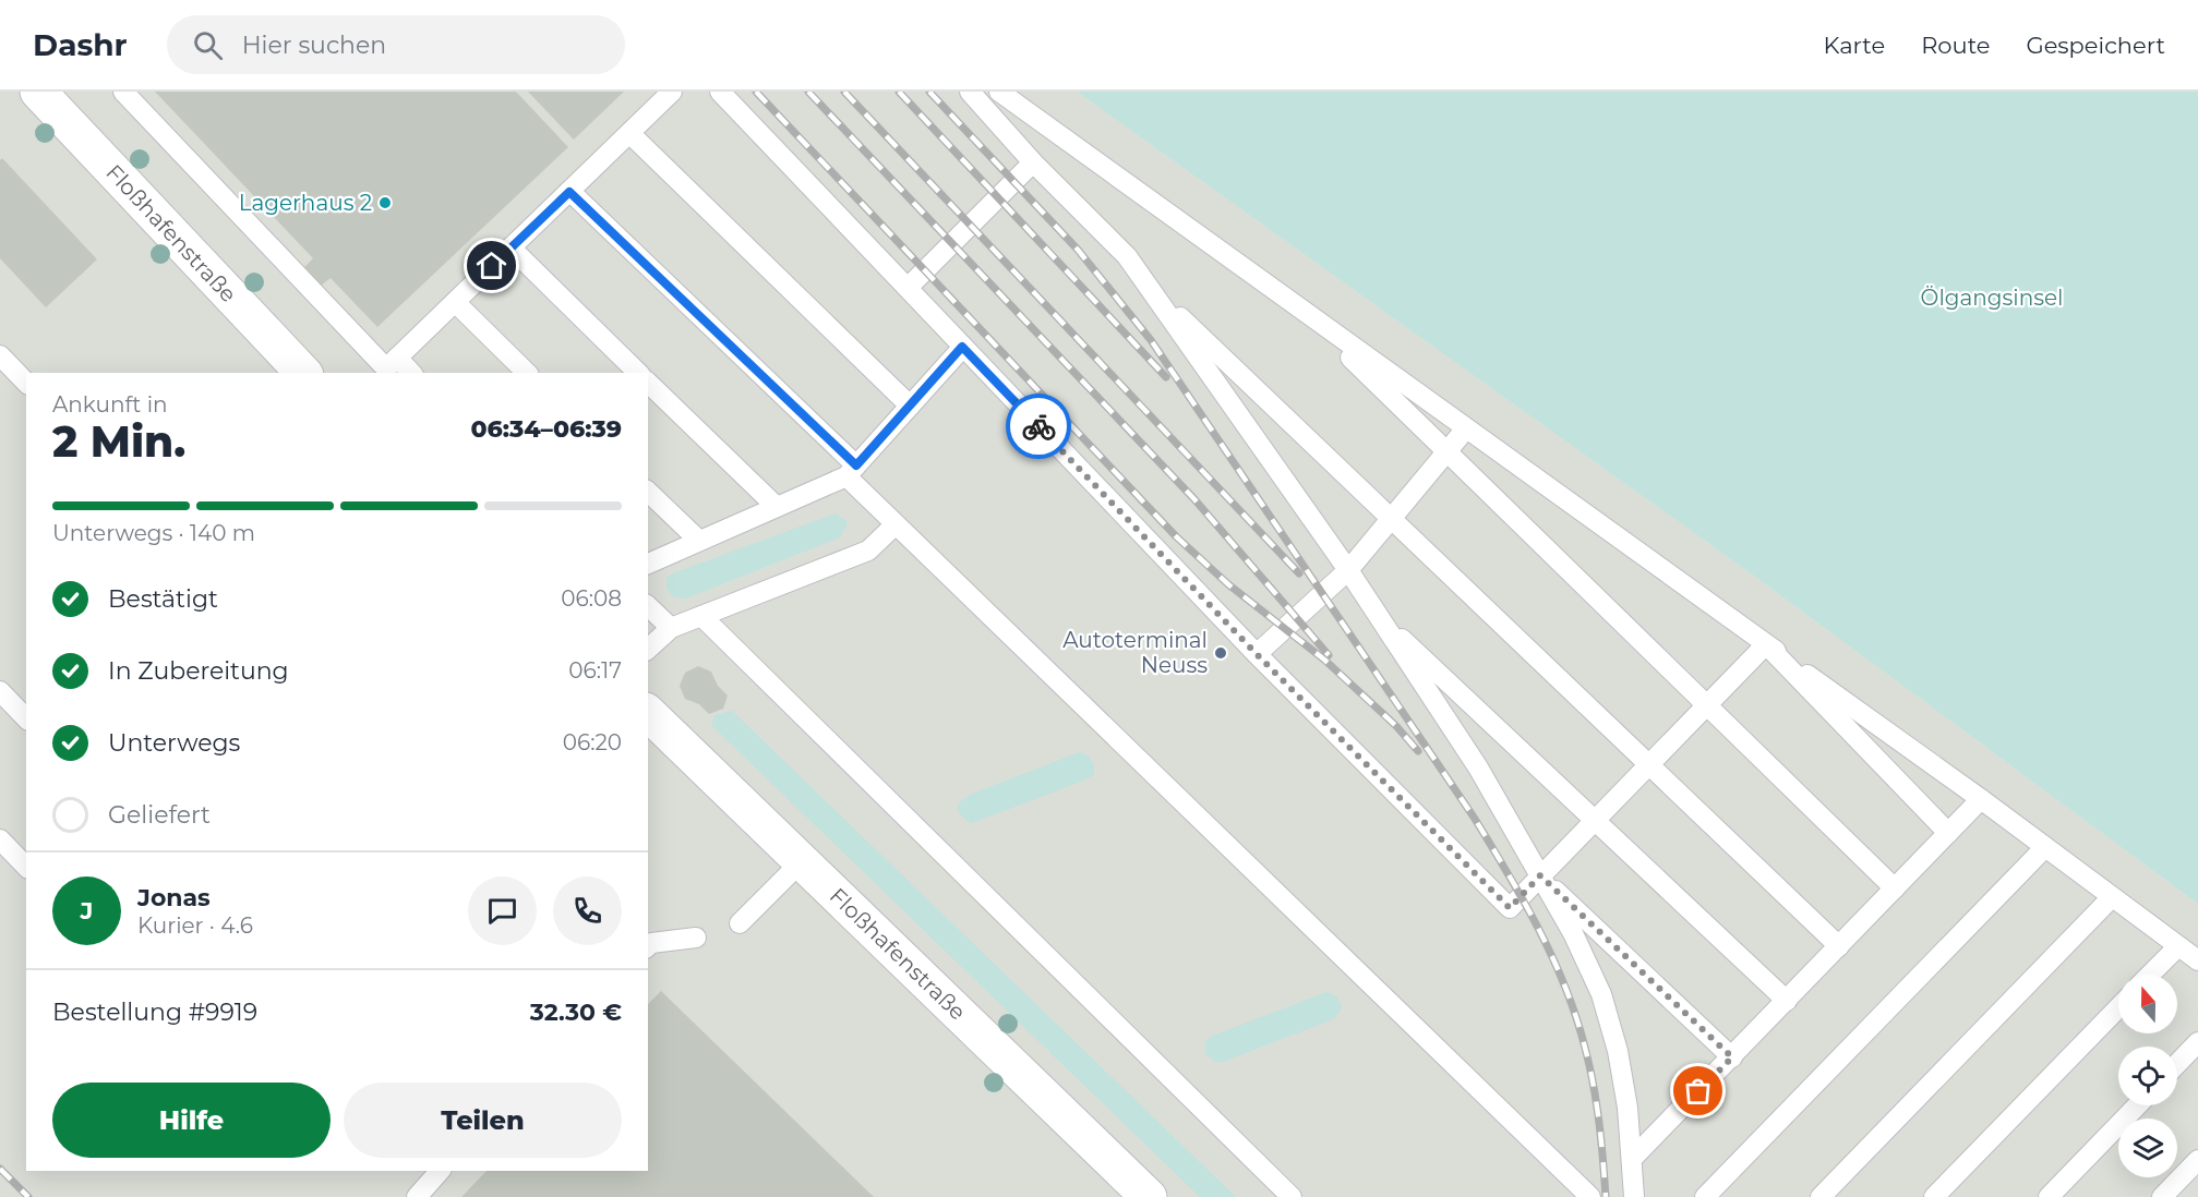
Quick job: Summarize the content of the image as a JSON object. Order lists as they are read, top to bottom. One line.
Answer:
{"streets":{"street":["Floßhafenstraße"]},"parks":["Ölgangsinsel"],"places":["Lagerhaus 2","Autoterminal Neuss"],"north":"top","page":{"header":"Dashr","search":"Hier suchen","nav":["Karte","Route","Gespeichert"],"heading":["2 Min.","Ankunft in","06:34–06:39"],"panel":["Jonas","Kurier · 4.6","Bestellung #9919","32.30 €"],"bar":"Unterwegs · 140 m","list":[["Bestätigt","06:08"],["In Zubereitung","06:17"],["Unterwegs","06:20"],"Geliefert"],"round":"J","buttons":["Hilfe","Teilen"]}}
